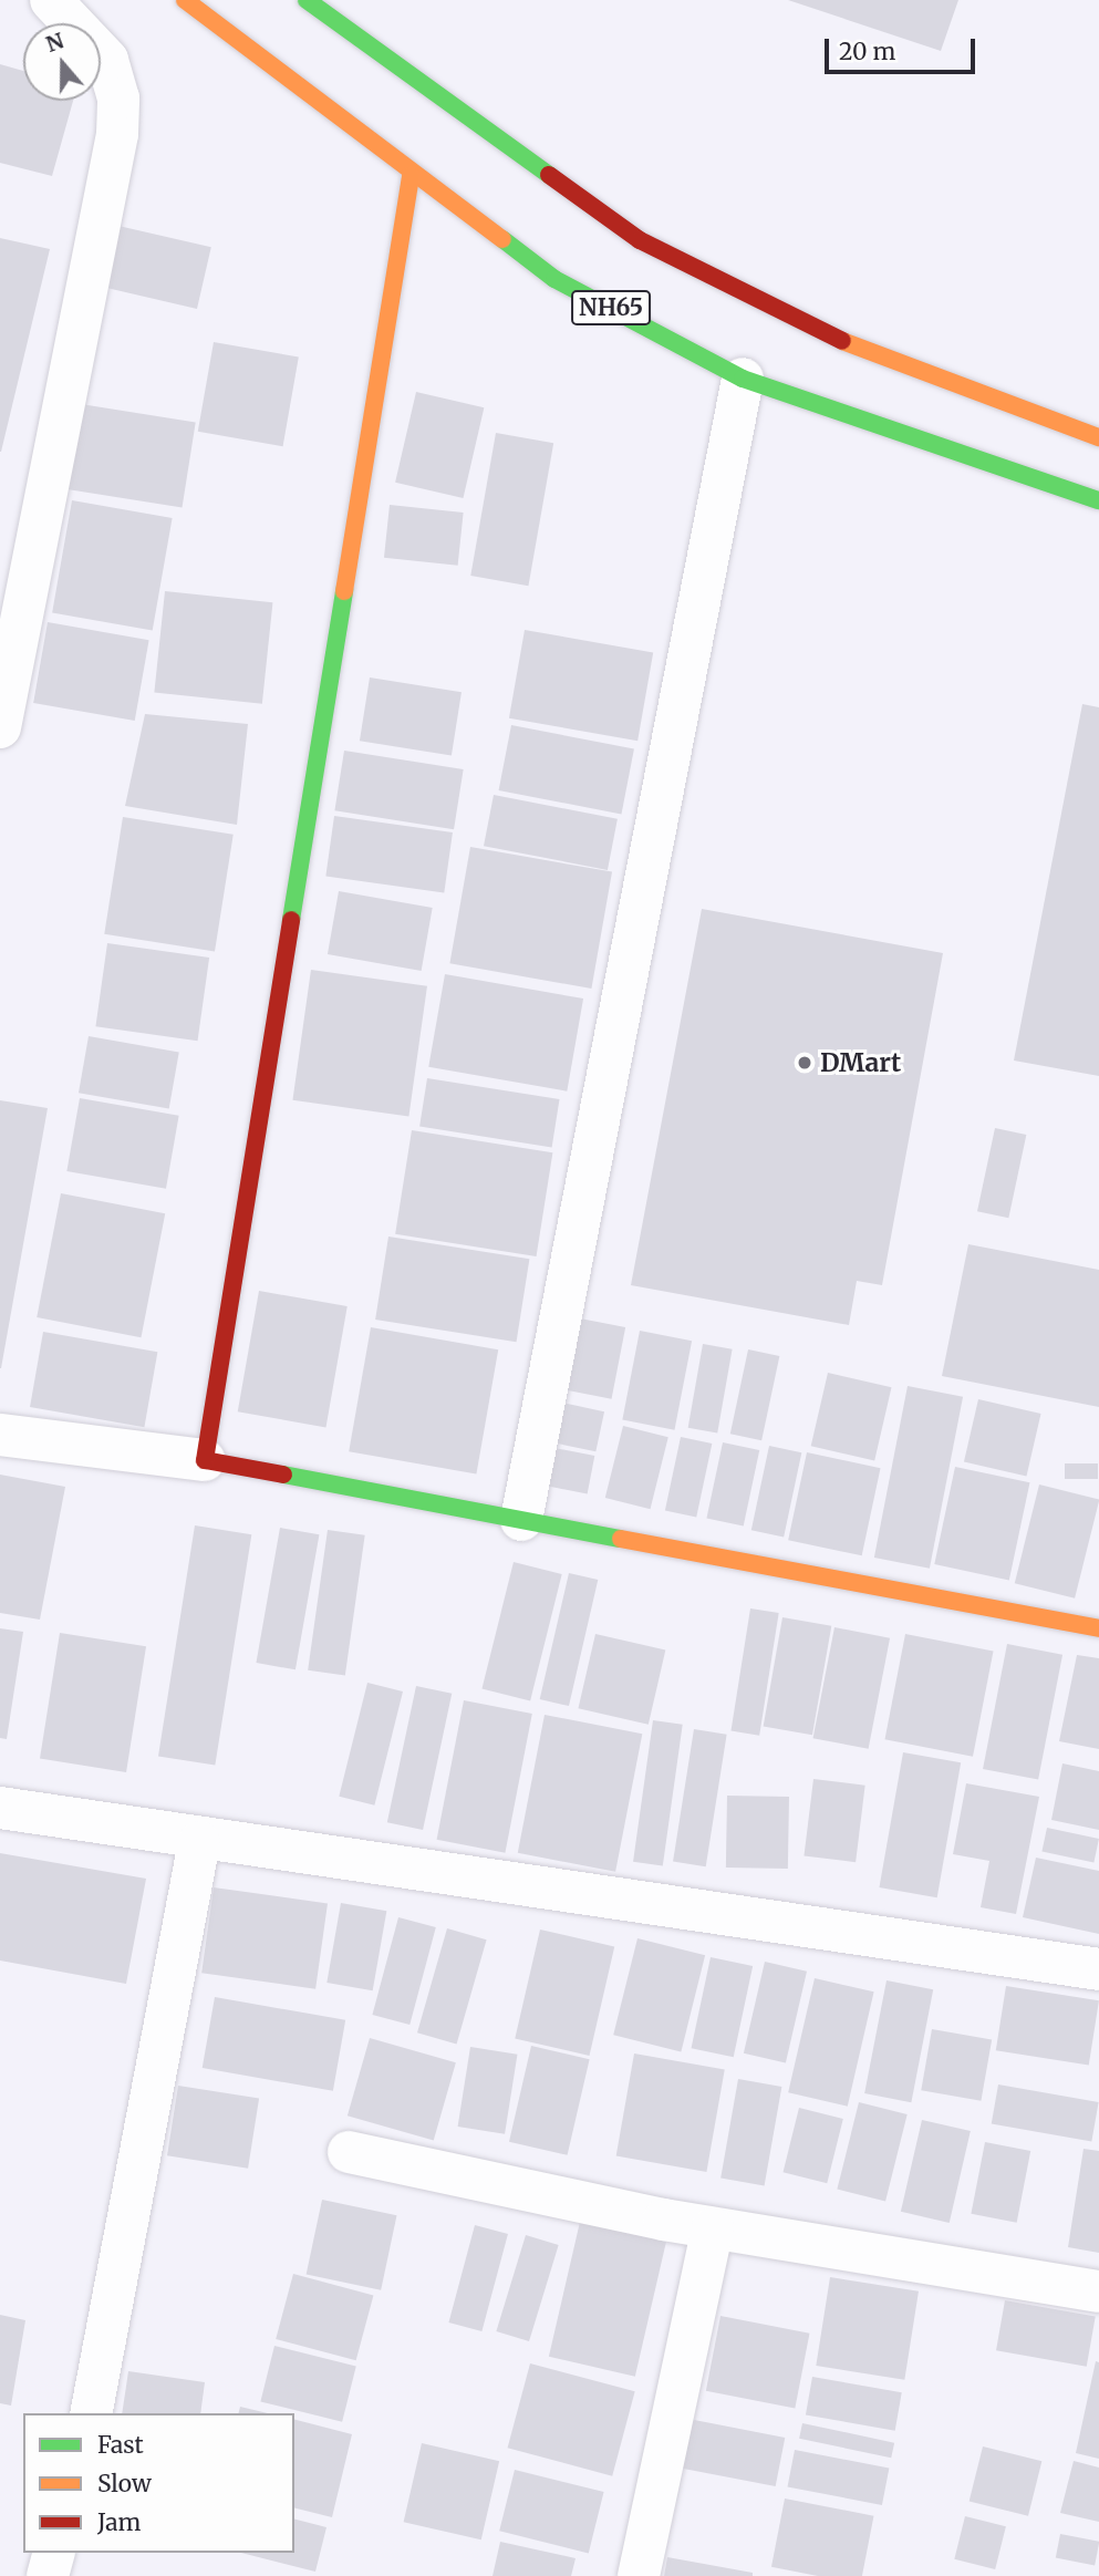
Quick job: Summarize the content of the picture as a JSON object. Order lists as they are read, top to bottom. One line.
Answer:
{"streets":{"main road":["NH65"]},"places":["DMart"],"legend":["Fast","Slow","Jam"],"scale_bar":"20 m","north":"top"}
